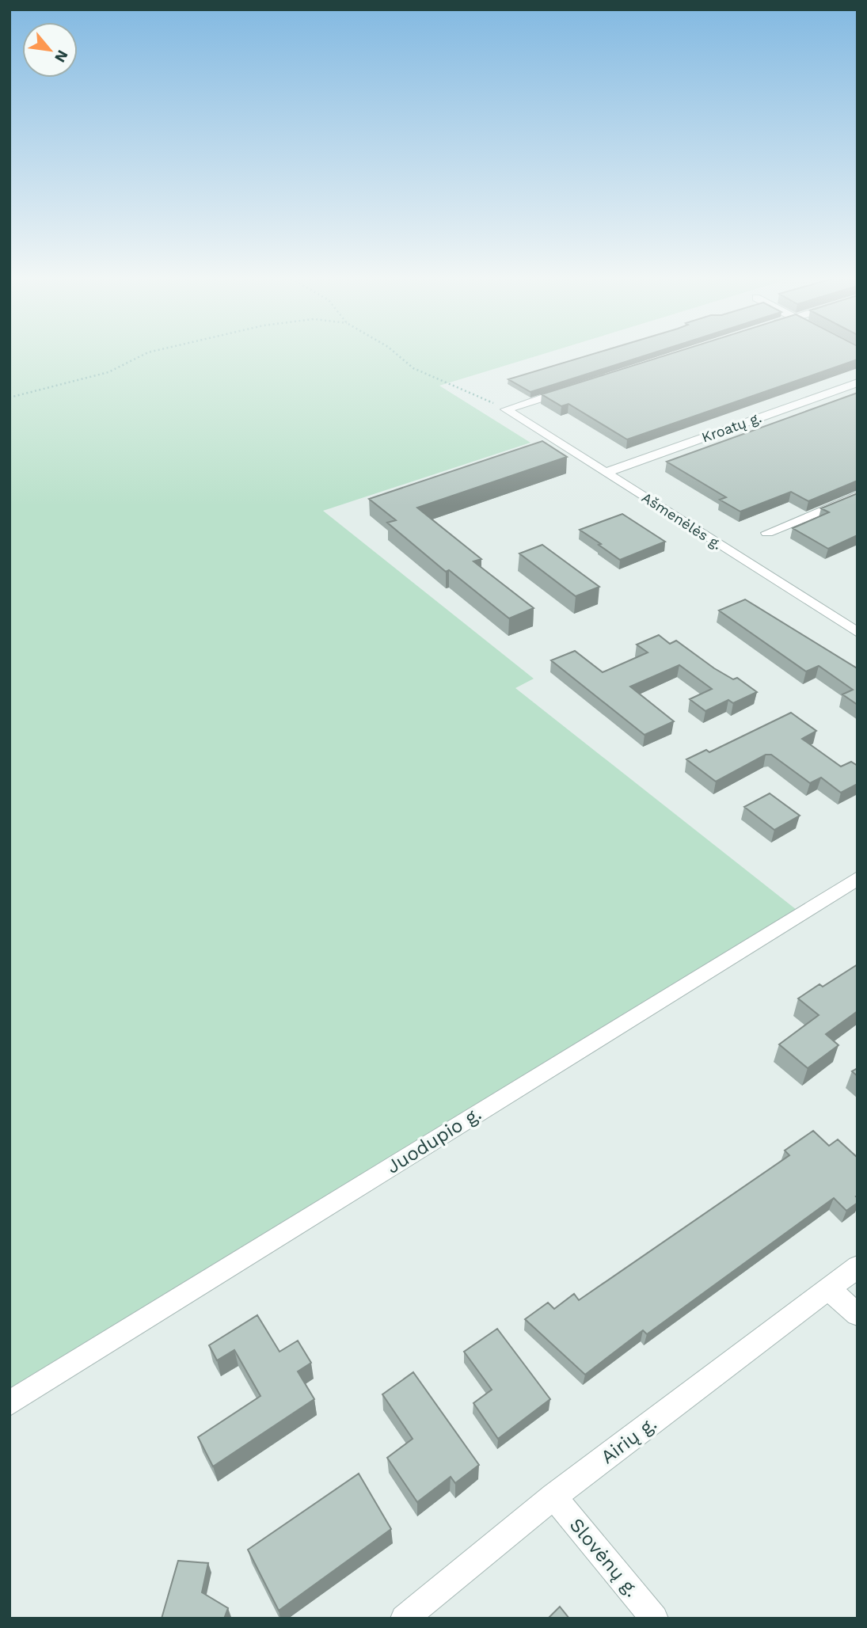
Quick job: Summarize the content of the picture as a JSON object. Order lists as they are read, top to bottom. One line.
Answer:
{"streets":{"street":["Kroatų g.","Ašmenėlės g.","Juodupio g.","Airių g.","Slovėnų g."]},"crossings":[["Kroatų g.","Ašmenėlės g."],["Airių g.","Slovėnų g."]],"north":"bottom right"}
